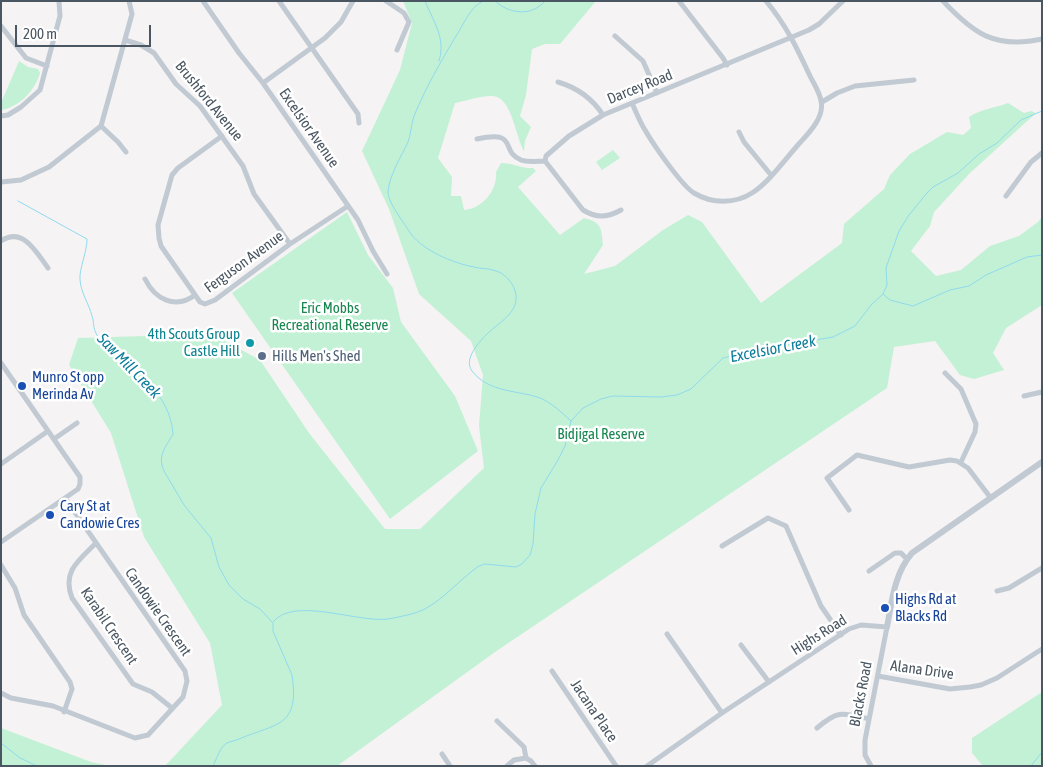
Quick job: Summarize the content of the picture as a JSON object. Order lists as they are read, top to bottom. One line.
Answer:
{"streets":{"street":["Darcey Road","Brushford Avenue","Excelsior Avenue","Ferguson Avenue","Candowie Crescent","Karabil Crescent","Highs Road","Alana Drive","Blacks Road","Jacana Place"]},"crossings":[["Brushford Avenue","Ferguson Avenue"],["Excelsior Avenue","Ferguson Avenue"],["Candowie Crescent","Karabil Crescent"],["Highs Road","Blacks Road"],["Alana Drive","Blacks Road"]],"water":["Excelsior Creek","Saw Mill Creek"],"parks":["Eric Mobbs Recreational Reserve","Bidjigal Reserve"],"places":["4th Scouts Group Castle Hill","Hills Men's Shed","Munro St opp Merinda Av","Cary St at Candowie Cres","Highs Rd at Blacks Rd"],"scale_bar":"200 m"}
